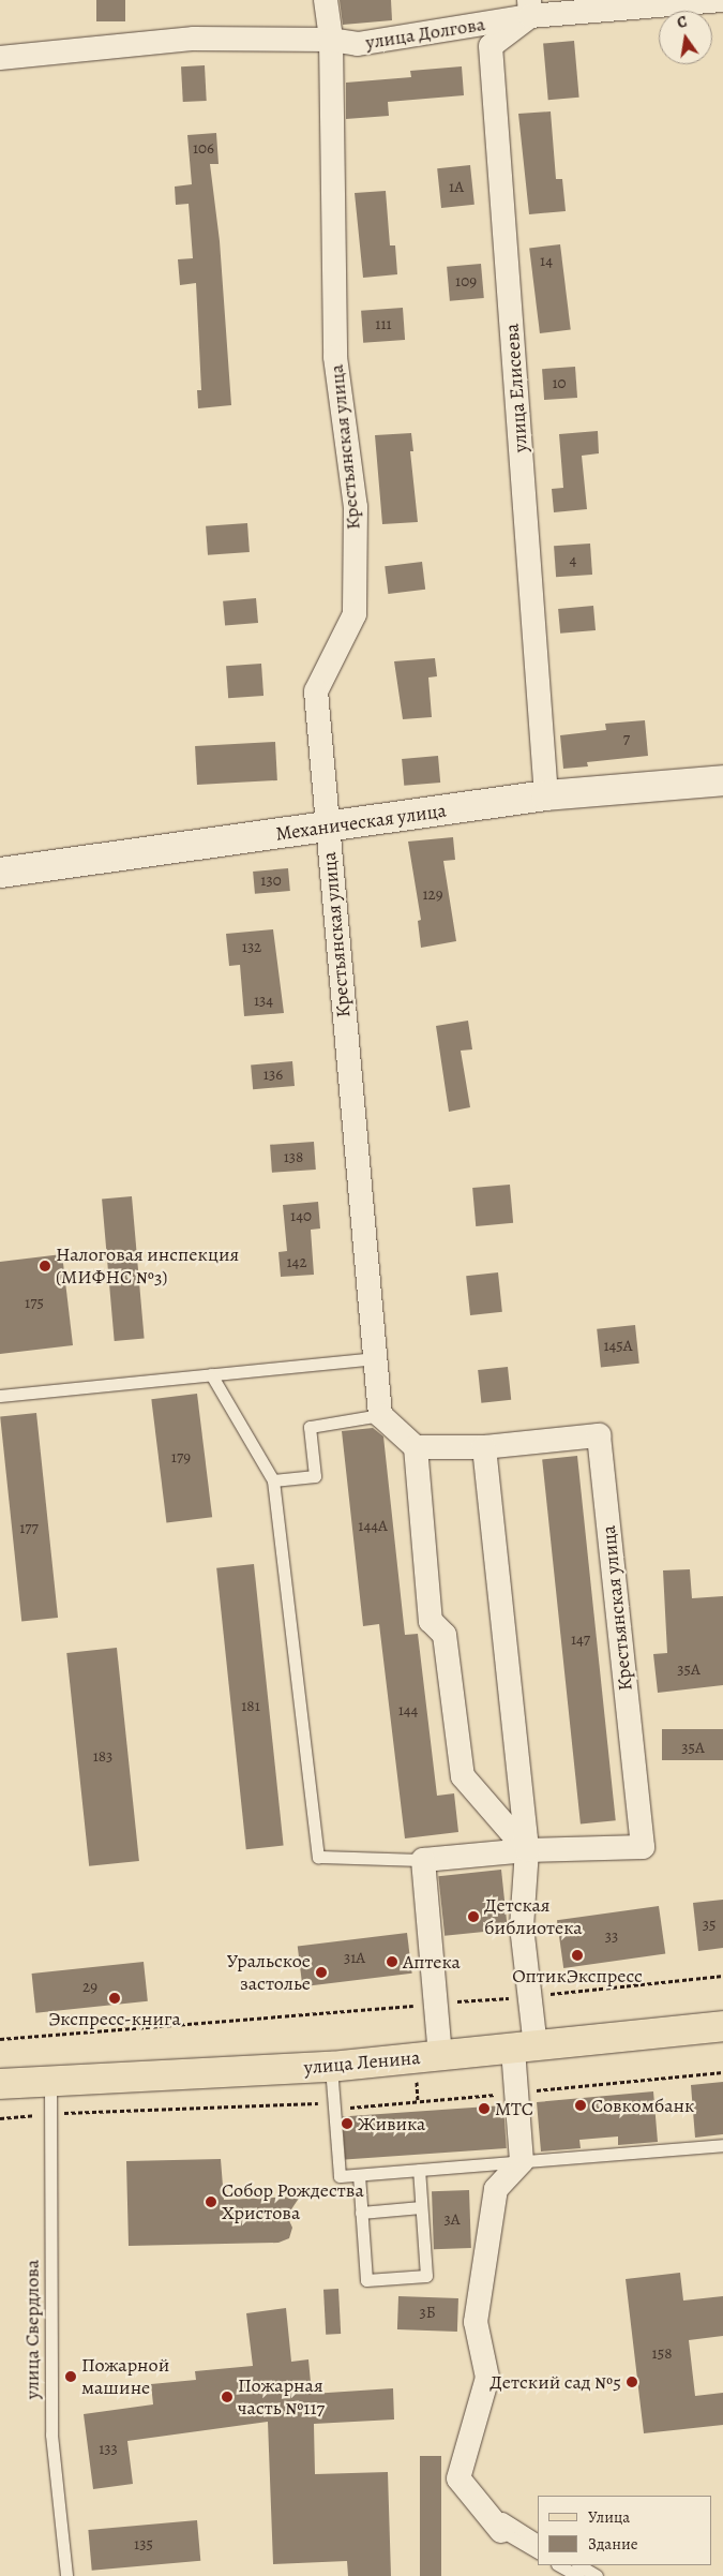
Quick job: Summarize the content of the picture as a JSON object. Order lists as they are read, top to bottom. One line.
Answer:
{"streets":{"main road":["улица Ленина"],"street":["улица Долгова","улица Елисеева","Крестьянская улица","Механическая улица"],"lane":["улица Свердлова"]},"crossings":[["улица Долгова","улица Елисеева"],["улица Долгова","Крестьянская улица"],["улица Елисеева","Механическая улица"],["Крестьянская улица","Механическая улица"],["улица Ленина","улица Свердлова"]],"places":["Налоговая инспекция (МИФНС №3)","Детская библиотека","ОптикЭкспресс","Аптека","Уральское застолье","Экспресс-книга","Совкомбанк","МТС","Живика","Собор Рождества Христова","Пожарной машине","Детский сад №5","Пожарная часть №117"],"house_numbers":["106","1А","14","109","111","10","4","7","130","129","132","134","136","138","140","142","175","145А","179","144А","177","147","35А","181","144","35А","183","35","33","31А","29","3А","3Б","158","133","135"],"legend":["Улица","Здание"],"north":"top"}
